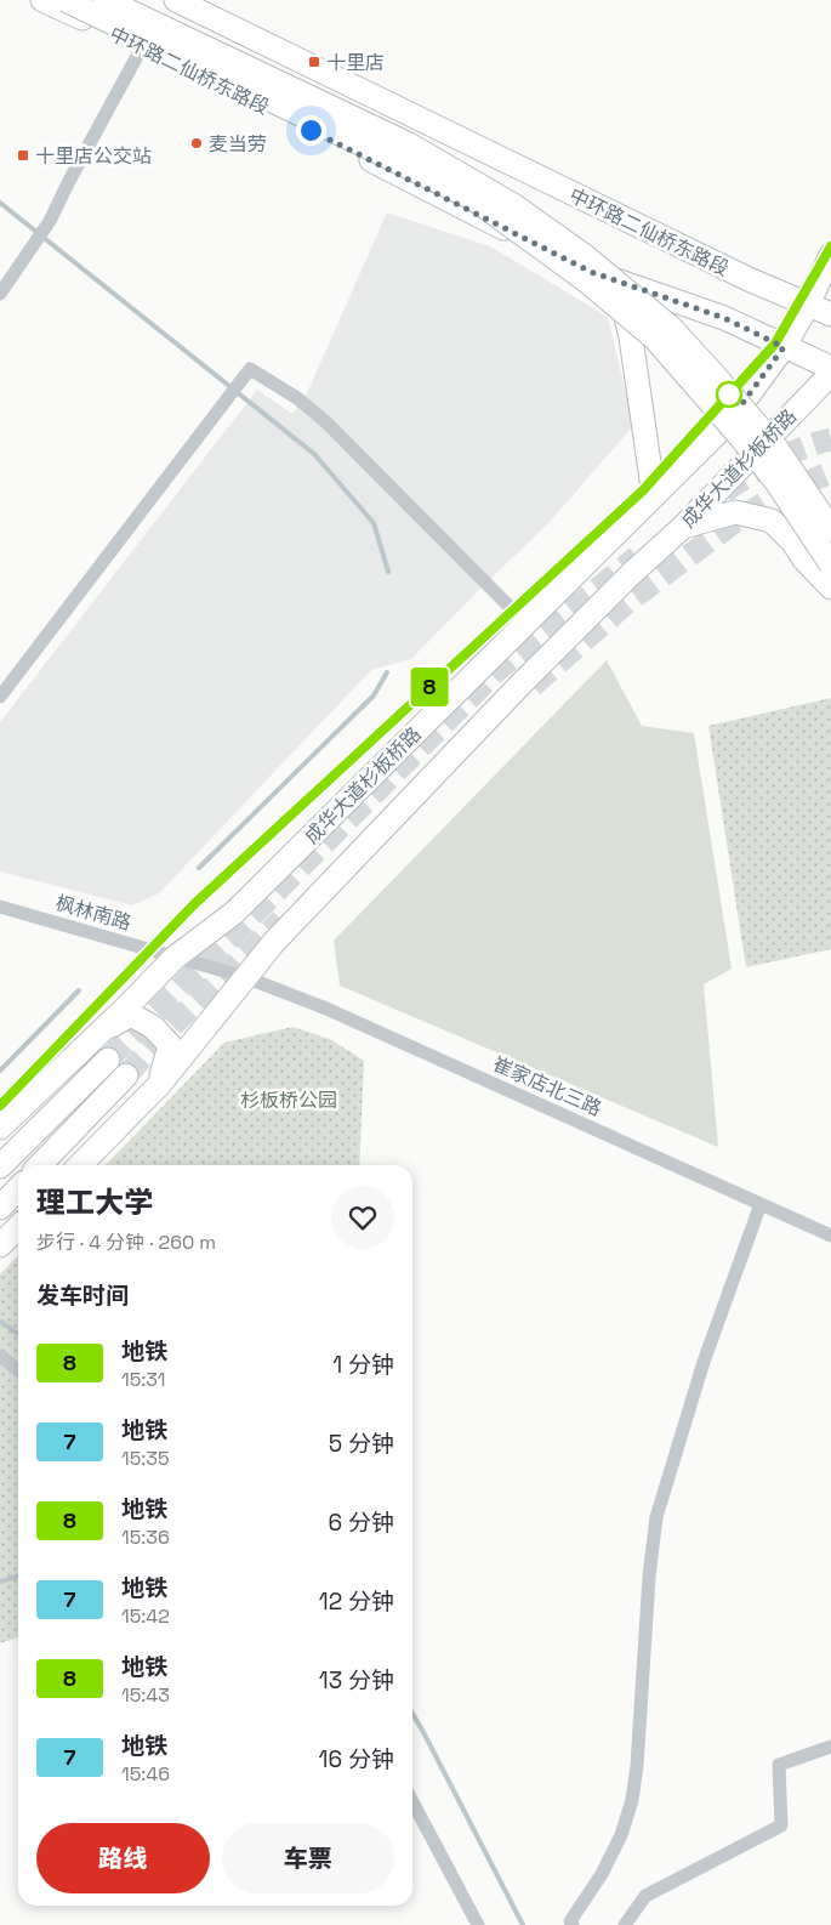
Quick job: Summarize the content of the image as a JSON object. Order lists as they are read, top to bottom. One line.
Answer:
{"streets":{"main road":["中环路二仙桥东路段","成华大道杉板桥路"],"street":["枫林南路","崔家店北三路"]},"crossings":[["中环路二仙桥东路段","成华大道杉板桥路"],["成华大道杉板桥路","枫林南路"],["成华大道杉板桥路","崔家店北三路"],["枫林南路","崔家店北三路"]],"parks":["杉板桥公园"],"places":{"transit":["十里店","十里店公交站"],"other":["麦当劳"]},"lines":["metro line 8"],"page":{"on_map":"8","heading":[["理工大学","步行 · 4 分钟 · 260 m"],"发车时间"],"list":[{"mark":"8","name":"地铁","note":"15:31","value":"1 分钟"},{"mark":"7","name":"地铁","note":"15:35","value":"5 分钟"},{"mark":"8","name":"地铁","note":"15:36","value":"6 分钟"},{"mark":"7","name":"地铁","note":"15:42","value":"12 分钟"},{"mark":"8","name":"地铁","note":"15:43","value":"13 分钟"},{"mark":"7","name":"地铁","note":"15:46","value":"16 分钟"}],"buttons":["路线","车票"]}}
